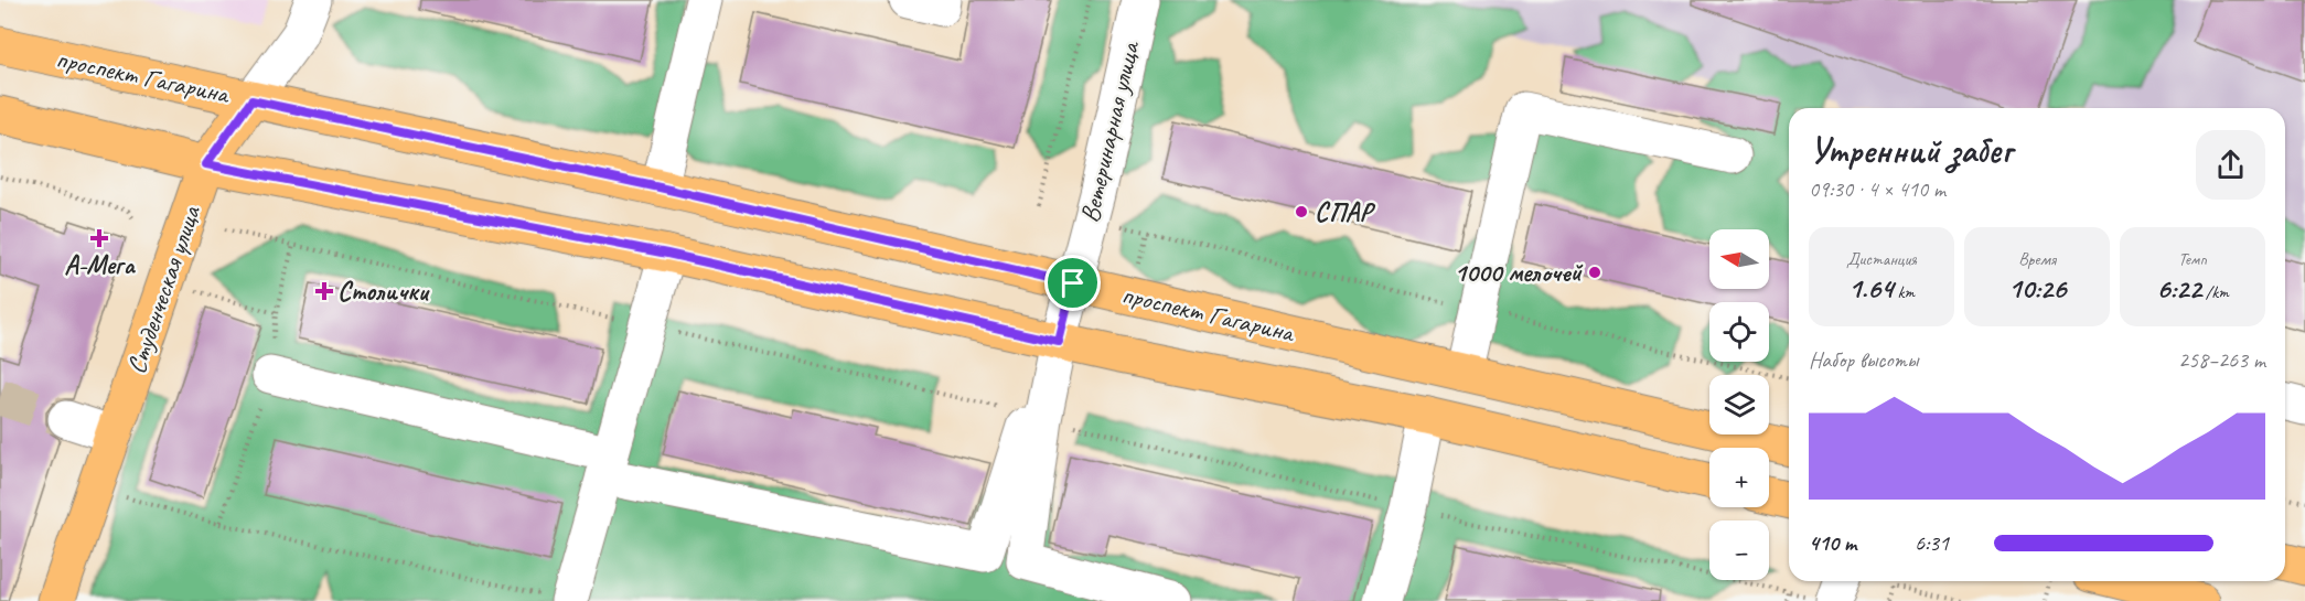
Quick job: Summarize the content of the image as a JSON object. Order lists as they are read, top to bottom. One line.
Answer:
{"streets":{"main road":["проспект Гагарина","Студенческая улица"],"street":["Ветеринарная улица"]},"crossings":[["проспект Гагарина","Ветеринарная улица"],["проспект Гагарина","Студенческая улица"]],"places":{"other":["СПАР","1000 мелочей"],"health":["А-Мега","Столички"]},"north":"left","page":{"heading":["Утренний забег","09:30 · 4 × 410 m"],"stats":[["Дистанция","1.64 km"],["Время","10:26"],["Темп","6:22 /km"]],"map_buttons":["+","−"],"chart":["Набор высоты","258–263 m"],"list":[{"name":"410 m","note":"6:31"}]}}
